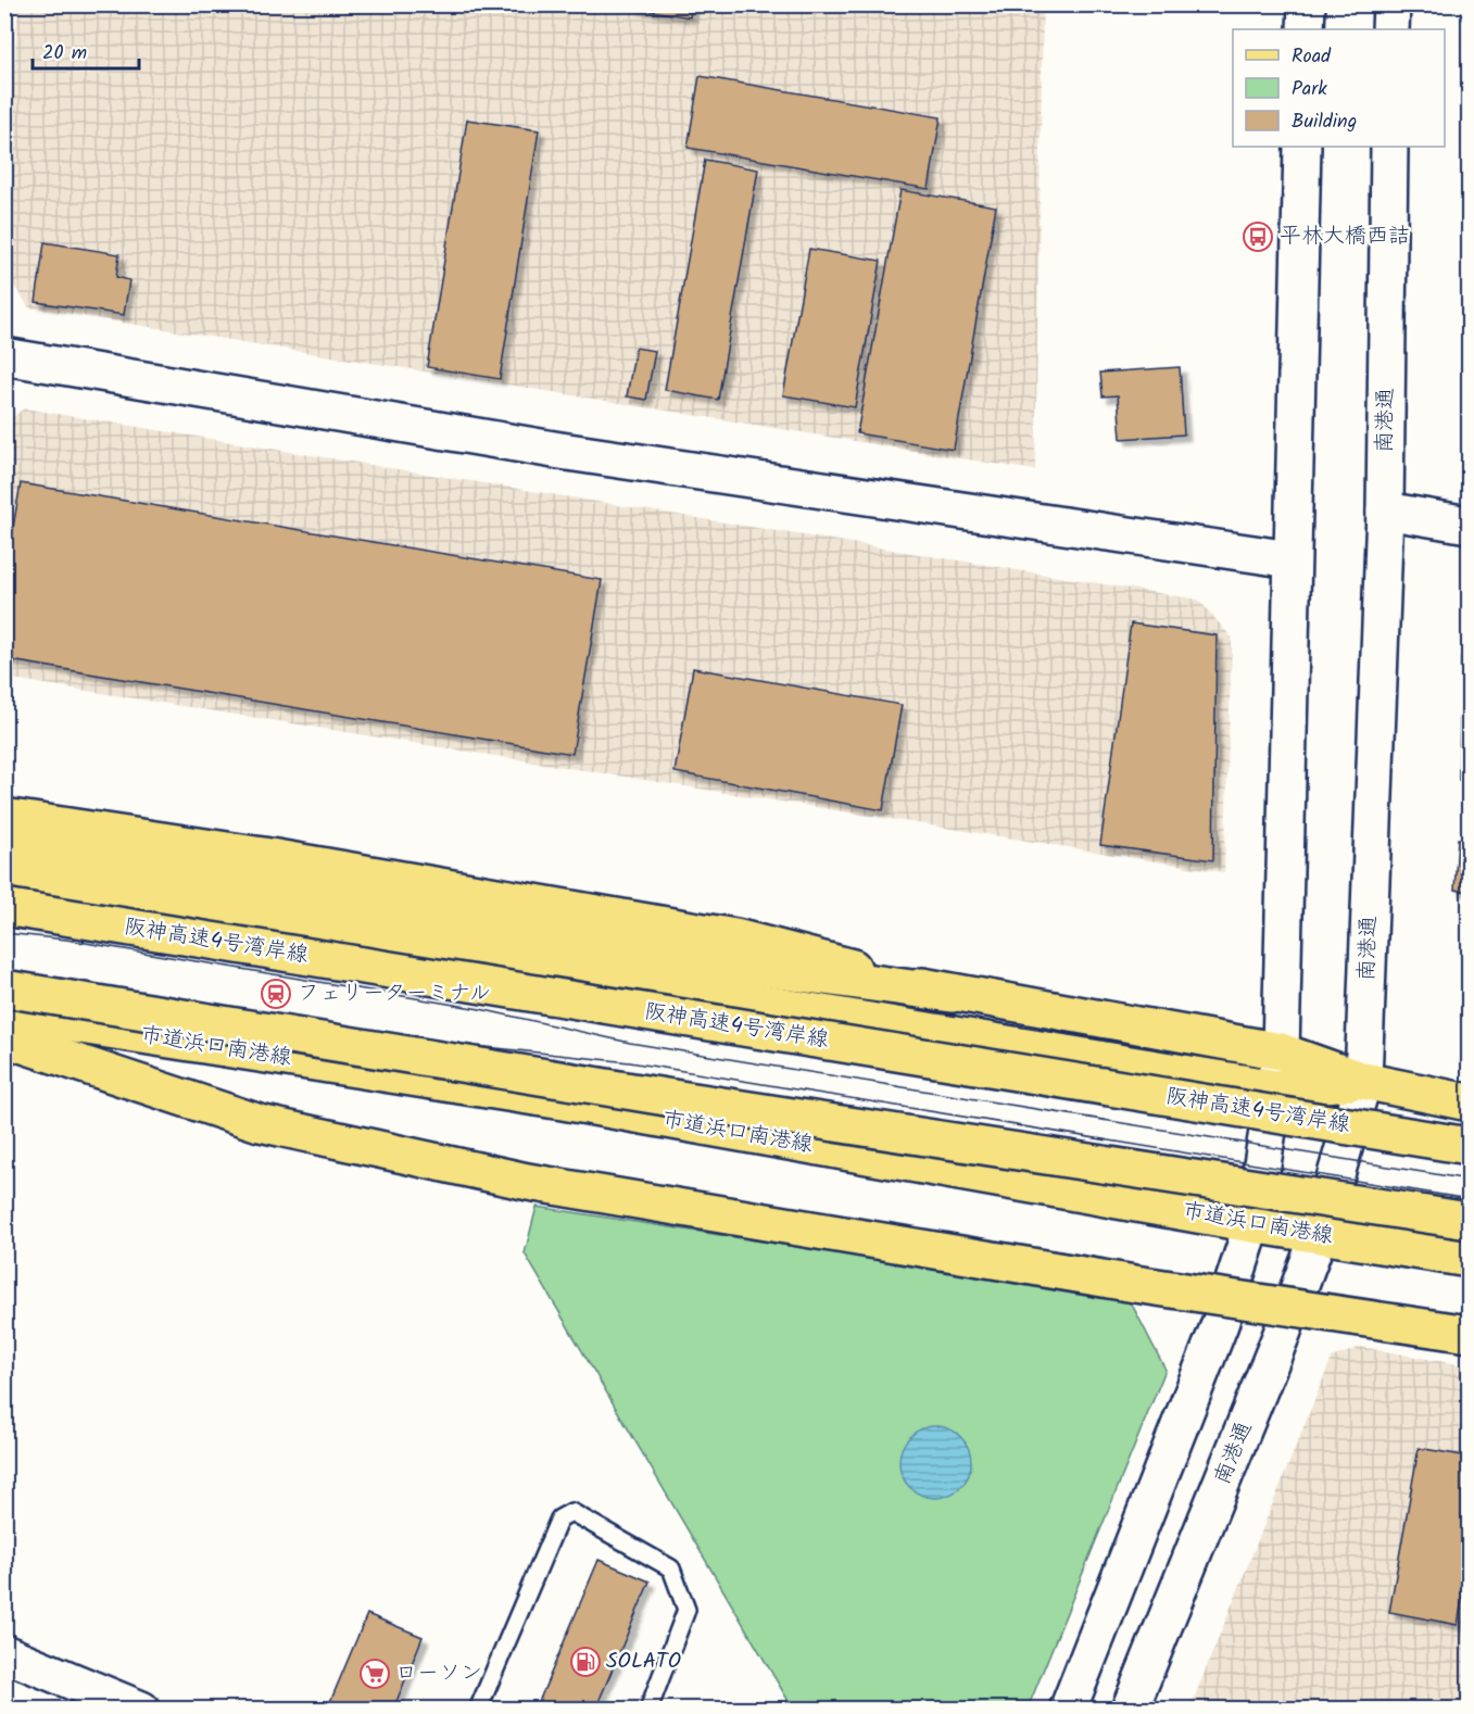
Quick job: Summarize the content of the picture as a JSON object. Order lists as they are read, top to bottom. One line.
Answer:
{"streets":{"main road":["阪神高速4号湾岸線","市道浜口南港線"],"street":["南港通"]},"crossings":[["南港通","市道浜口南港線"]],"places":{"bus stop":["平林大橋西詰"],"station":["フェリーターミナル"],"fuel station":["SOLATO"],"supermarket":["ローソン"]},"legend":["Road","Park","Building"],"scale_bar":"20 m"}
